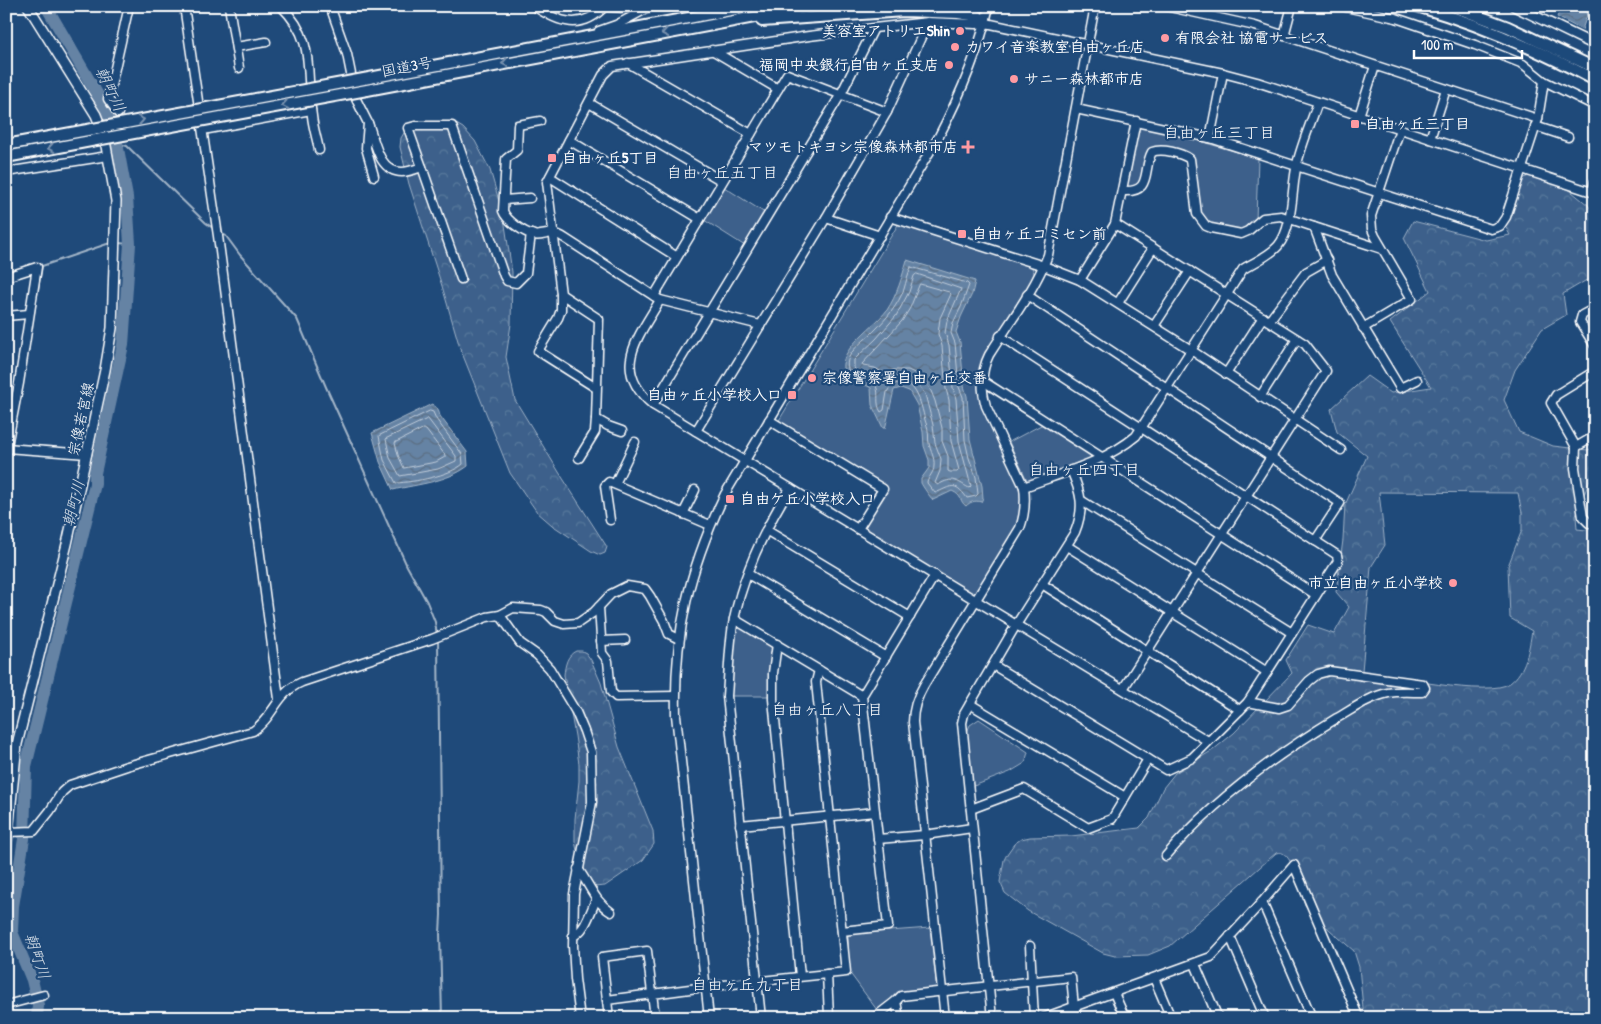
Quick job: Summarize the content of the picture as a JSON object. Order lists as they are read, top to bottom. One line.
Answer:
{"streets":{"highway":["国道3号"],"main road":["宗像若宮線"]},"districts":["自由ヶ丘三丁目","自由ヶ丘五丁目","自由ヶ丘四丁目","自由ヶ丘八丁目","自由ヶ丘九丁目"],"water":["朝町川"],"places":{"other":["美容室アトリエShin","有限会社 協電サービス","カワイ音楽教室自由ヶ丘店","福岡中央銀行自由ヶ丘支店","サニー森林都市店","宗像警察署自由ヶ丘交番","市立自由ヶ丘小学校"],"transit":["自由ヶ丘三丁目","自由ヶ丘5丁目","自由ヶ丘コミセン前","自由ヶ丘小学校入口","自由ケ丘小学校入口"],"health":["マツモトキヨシ宗像森林都市店"]},"scale_bar":"100 m"}
